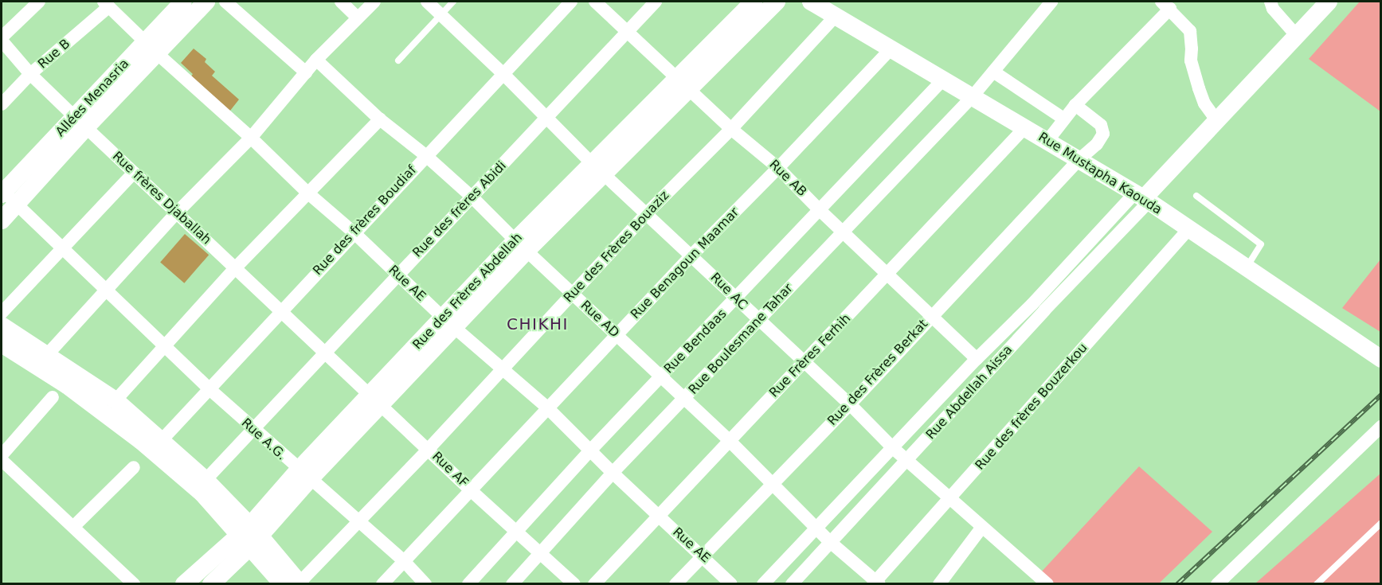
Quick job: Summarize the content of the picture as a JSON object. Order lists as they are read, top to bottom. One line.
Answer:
{"streets":{"main road":["Allées Menasria","Rue Mustapha Kaouda","Rue des Frères Abdellah"],"street":["Rue B","Rue AB","Rue frères Djaballah","Rue des frères Abidi","Rue des frères Boudiaf","Rue des Frères Bouaziz","Rue Benagoun Maamar","Rue AE","Rue AC","Rue AD","Rue Boulesmane Tahar","Rue Bendaas","Rue Frères Ferhih","Rue des Frères Berkat","Rue Abdellah Aissa","Rue des frères Bouzerkou","Rue A.G.","Rue AF"]},"crossings":[["Rue B","Rue frères Djaballah"],["Rue B","Rue AE"],["Allées Menasria","Rue frères Djaballah"],["Allées Menasria","Rue A.G."],["Rue Mustapha Kaouda","Rue des Frères Bouaziz"],["Rue Mustapha Kaouda","Rue Benagoun Maamar"],["Rue Mustapha Kaouda","Rue Boulesmane Tahar"],["Rue Mustapha Kaouda","Rue Bendaas"],["Rue Mustapha Kaouda","Rue Frères Ferhih"],["Rue Mustapha Kaouda","Rue des Frères Berkat"],["Rue Mustapha Kaouda","Rue Abdellah Aissa"],["Rue Mustapha Kaouda","Rue des frères Bouzerkou"],["Rue AB","Rue des frères Abidi"],["Rue AB","Rue des Frères Bouaziz"],["Rue AB","Rue Benagoun Maamar"],["Rue AB","Rue des Frères Abdellah"],["Rue AB","Rue Boulesmane Tahar"],["Rue AB","Rue Bendaas"],["Rue AB","Rue Frères Ferhih"],["Rue AB","Rue des Frères Berkat"],["Rue frères Djaballah","Rue des frères Abidi"],["Rue frères Djaballah","Rue des frères Boudiaf"],["Rue frères Djaballah","Rue AF"],["Rue des frères Abidi","Rue AE"],["Rue des frères Abidi","Rue AC"],["Rue des frères Abidi","Rue AD"],["Rue des frères Abidi","Rue A.G."],["Rue des frères Abidi","Rue AF"],["Rue des frères Boudiaf","Rue AE"],["Rue des frères Boudiaf","Rue AC"],["Rue des frères Boudiaf","Rue AD"],["Rue des frères Boudiaf","Rue A.G."],["Rue des Frères Bouaziz","Rue AE"],["Rue des Frères Bouaziz","Rue AC"],["Rue des Frères Bouaziz","Rue AD"],["Rue des Frères Bouaziz","Rue A.G."],["Rue des Frères Bouaziz","Rue AF"],["Rue Benagoun Maamar","Rue AE"],["Rue Benagoun Maamar","Rue AC"],["Rue Benagoun Maamar","Rue AD"],["Rue Benagoun Maamar","Rue A.G."],["Rue Benagoun Maamar","Rue AF"],["Rue AE","Rue des Frères Abdellah"],["Rue AE","Rue Boulesmane Tahar"],["Rue AE","Rue Bendaas"],["Rue AE","Rue Frères Ferhih"],["Rue AE","Rue des Frères Berkat"],["Rue des Frères Abdellah","Rue AC"],["Rue des Frères Abdellah","Rue AD"],["Rue des Frères Abdellah","Rue A.G."],["Rue des Frères Abdellah","Rue AF"],["Rue AC","Rue Boulesmane Tahar"],["Rue AC","Rue Bendaas"],["Rue AC","Rue Frères Ferhih"],["Rue AC","Rue des Frères Berkat"],["Rue AC","Rue Abdellah Aissa"],["Rue AC","Rue des frères Bouzerkou"],["Rue AD","Rue Boulesmane Tahar"],["Rue AD","Rue Bendaas"],["Rue AD","Rue Frères Ferhih"],["Rue AD","Rue des Frères Berkat"],["Rue AD","Rue Abdellah Aissa"],["Rue AD","Rue des frères Bouzerkou"],["Rue Boulesmane Tahar","Rue AF"],["Rue Bendaas","Rue AF"]],"districts":["CHIKHI"]}
